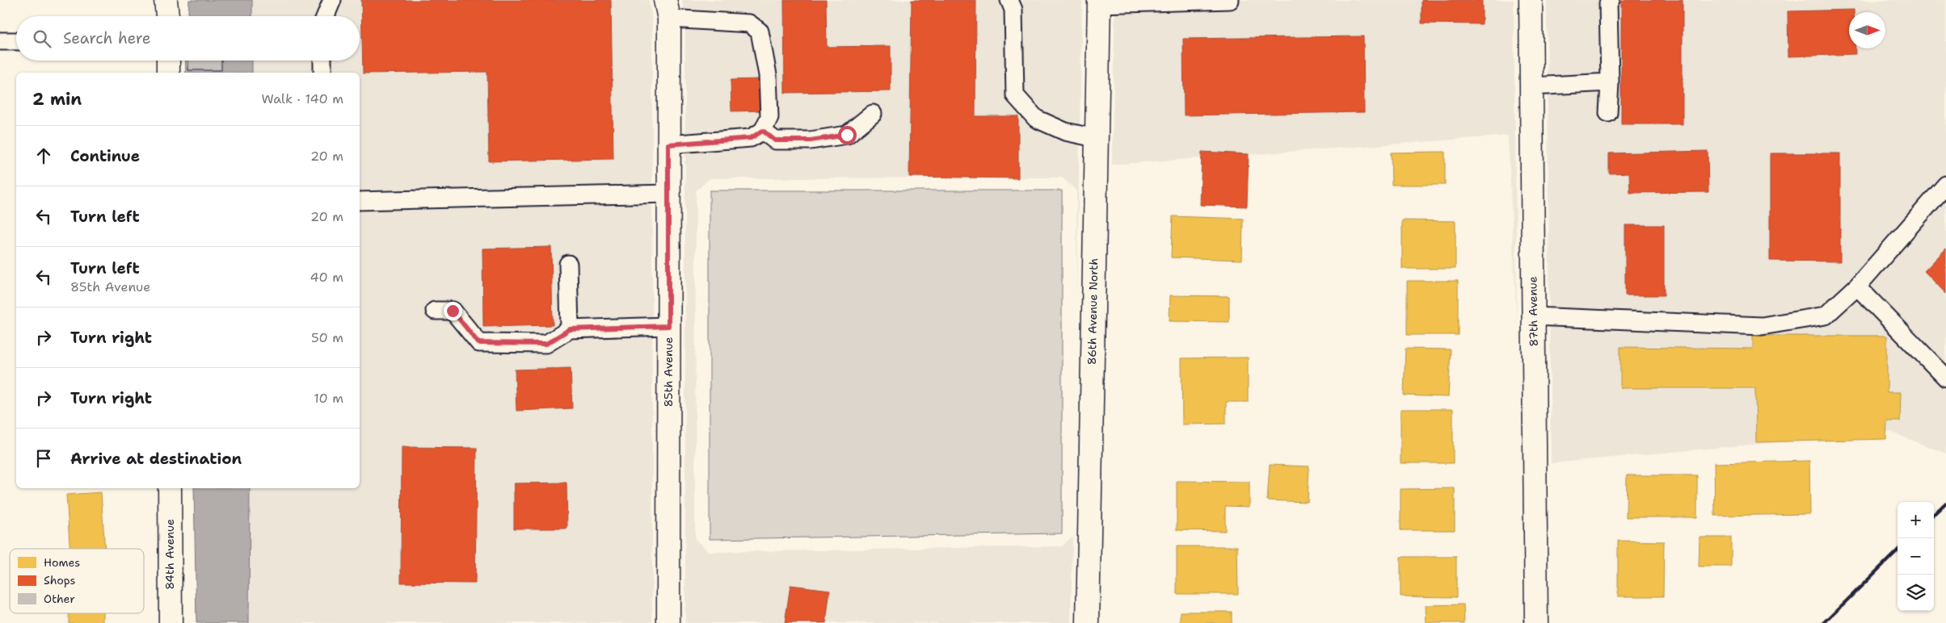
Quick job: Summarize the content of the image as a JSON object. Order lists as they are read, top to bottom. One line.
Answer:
{"streets":{"street":["86th Avenue North","87th Avenue","85th Avenue","84th Avenue"]},"legend":["Homes","Shops","Other"],"north":"right","page":{"search":"Search here","heading":["2 min","Walk · 140 m"],"list":[["Continue","20 m"],["Turn left","20 m"],["Turn left","85th Avenue","40 m"],["Turn right","50 m"],["Turn right","10 m"],"Arrive at destination"],"map_buttons":["+","−"]}}
